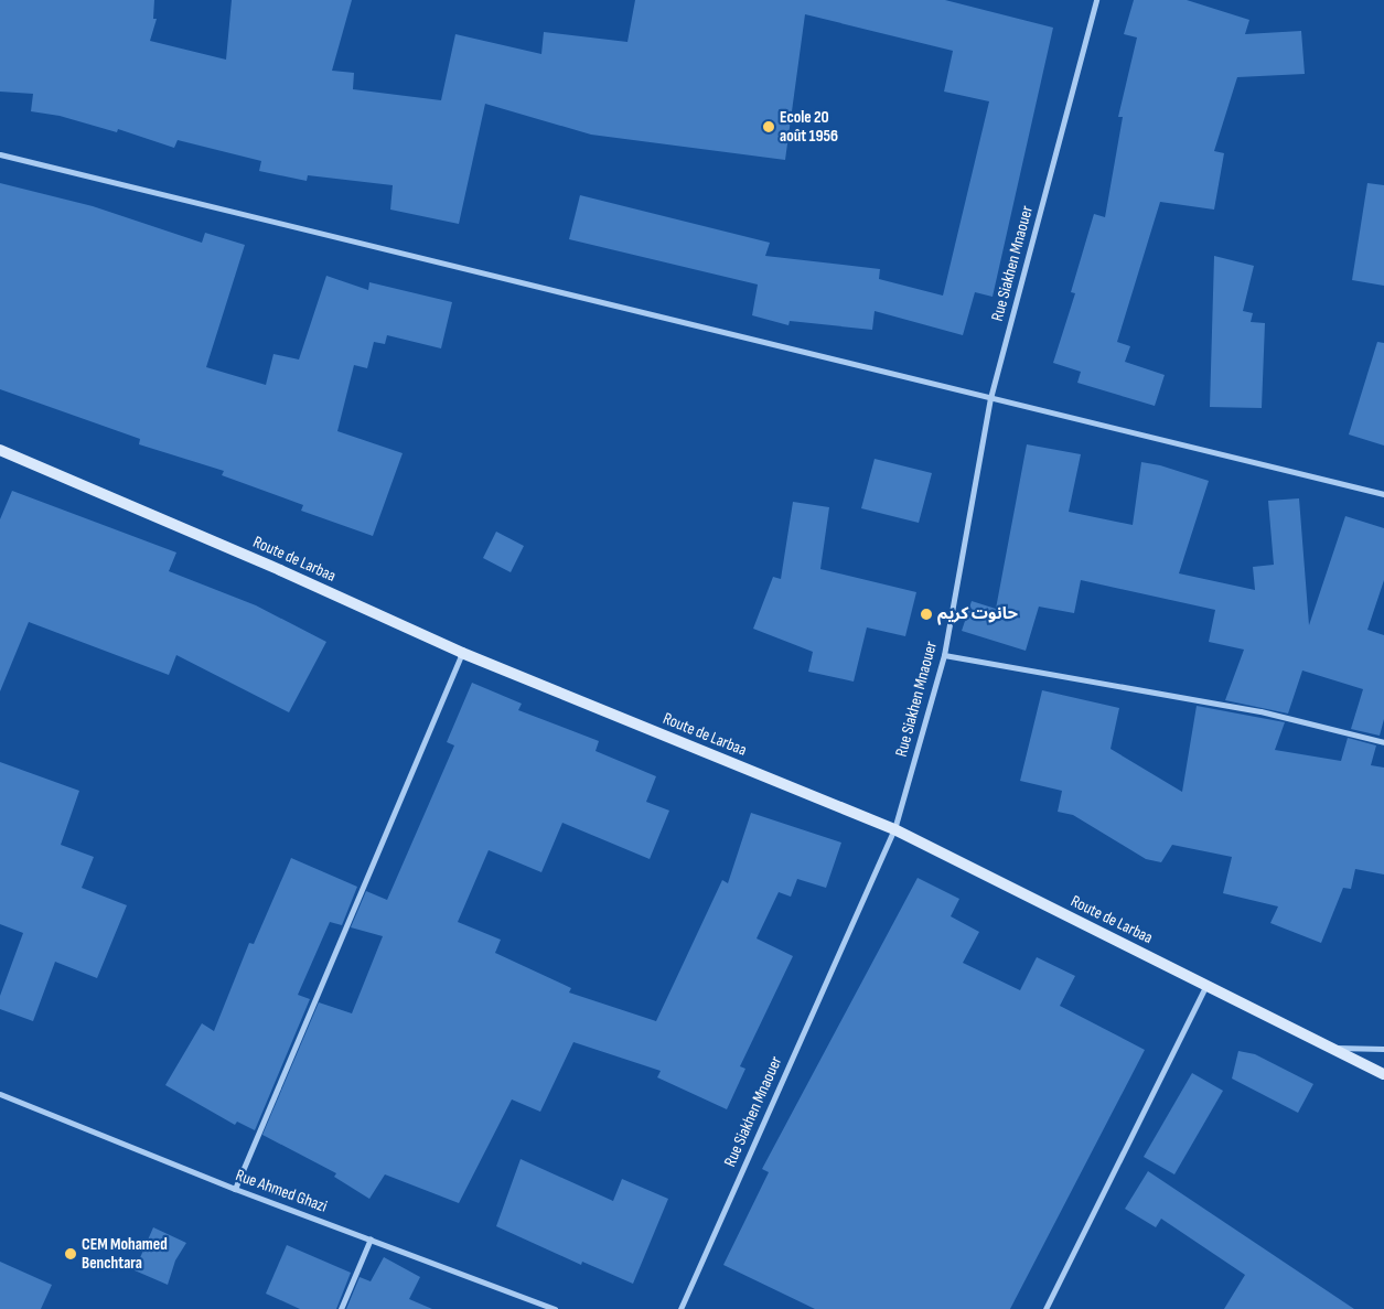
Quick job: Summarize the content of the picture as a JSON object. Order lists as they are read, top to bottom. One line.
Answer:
{"streets":{"main road":["Route de Larbaa"],"street":["Rue Siakhen Mnaouer","Rue Ahmed Ghazi"]},"crossings":[["Rue Siakhen Mnaouer","Route de Larbaa"]],"places":["Ecole 20 août 1956","حانوت كريم","CEM Mohamed Benchtara"]}
